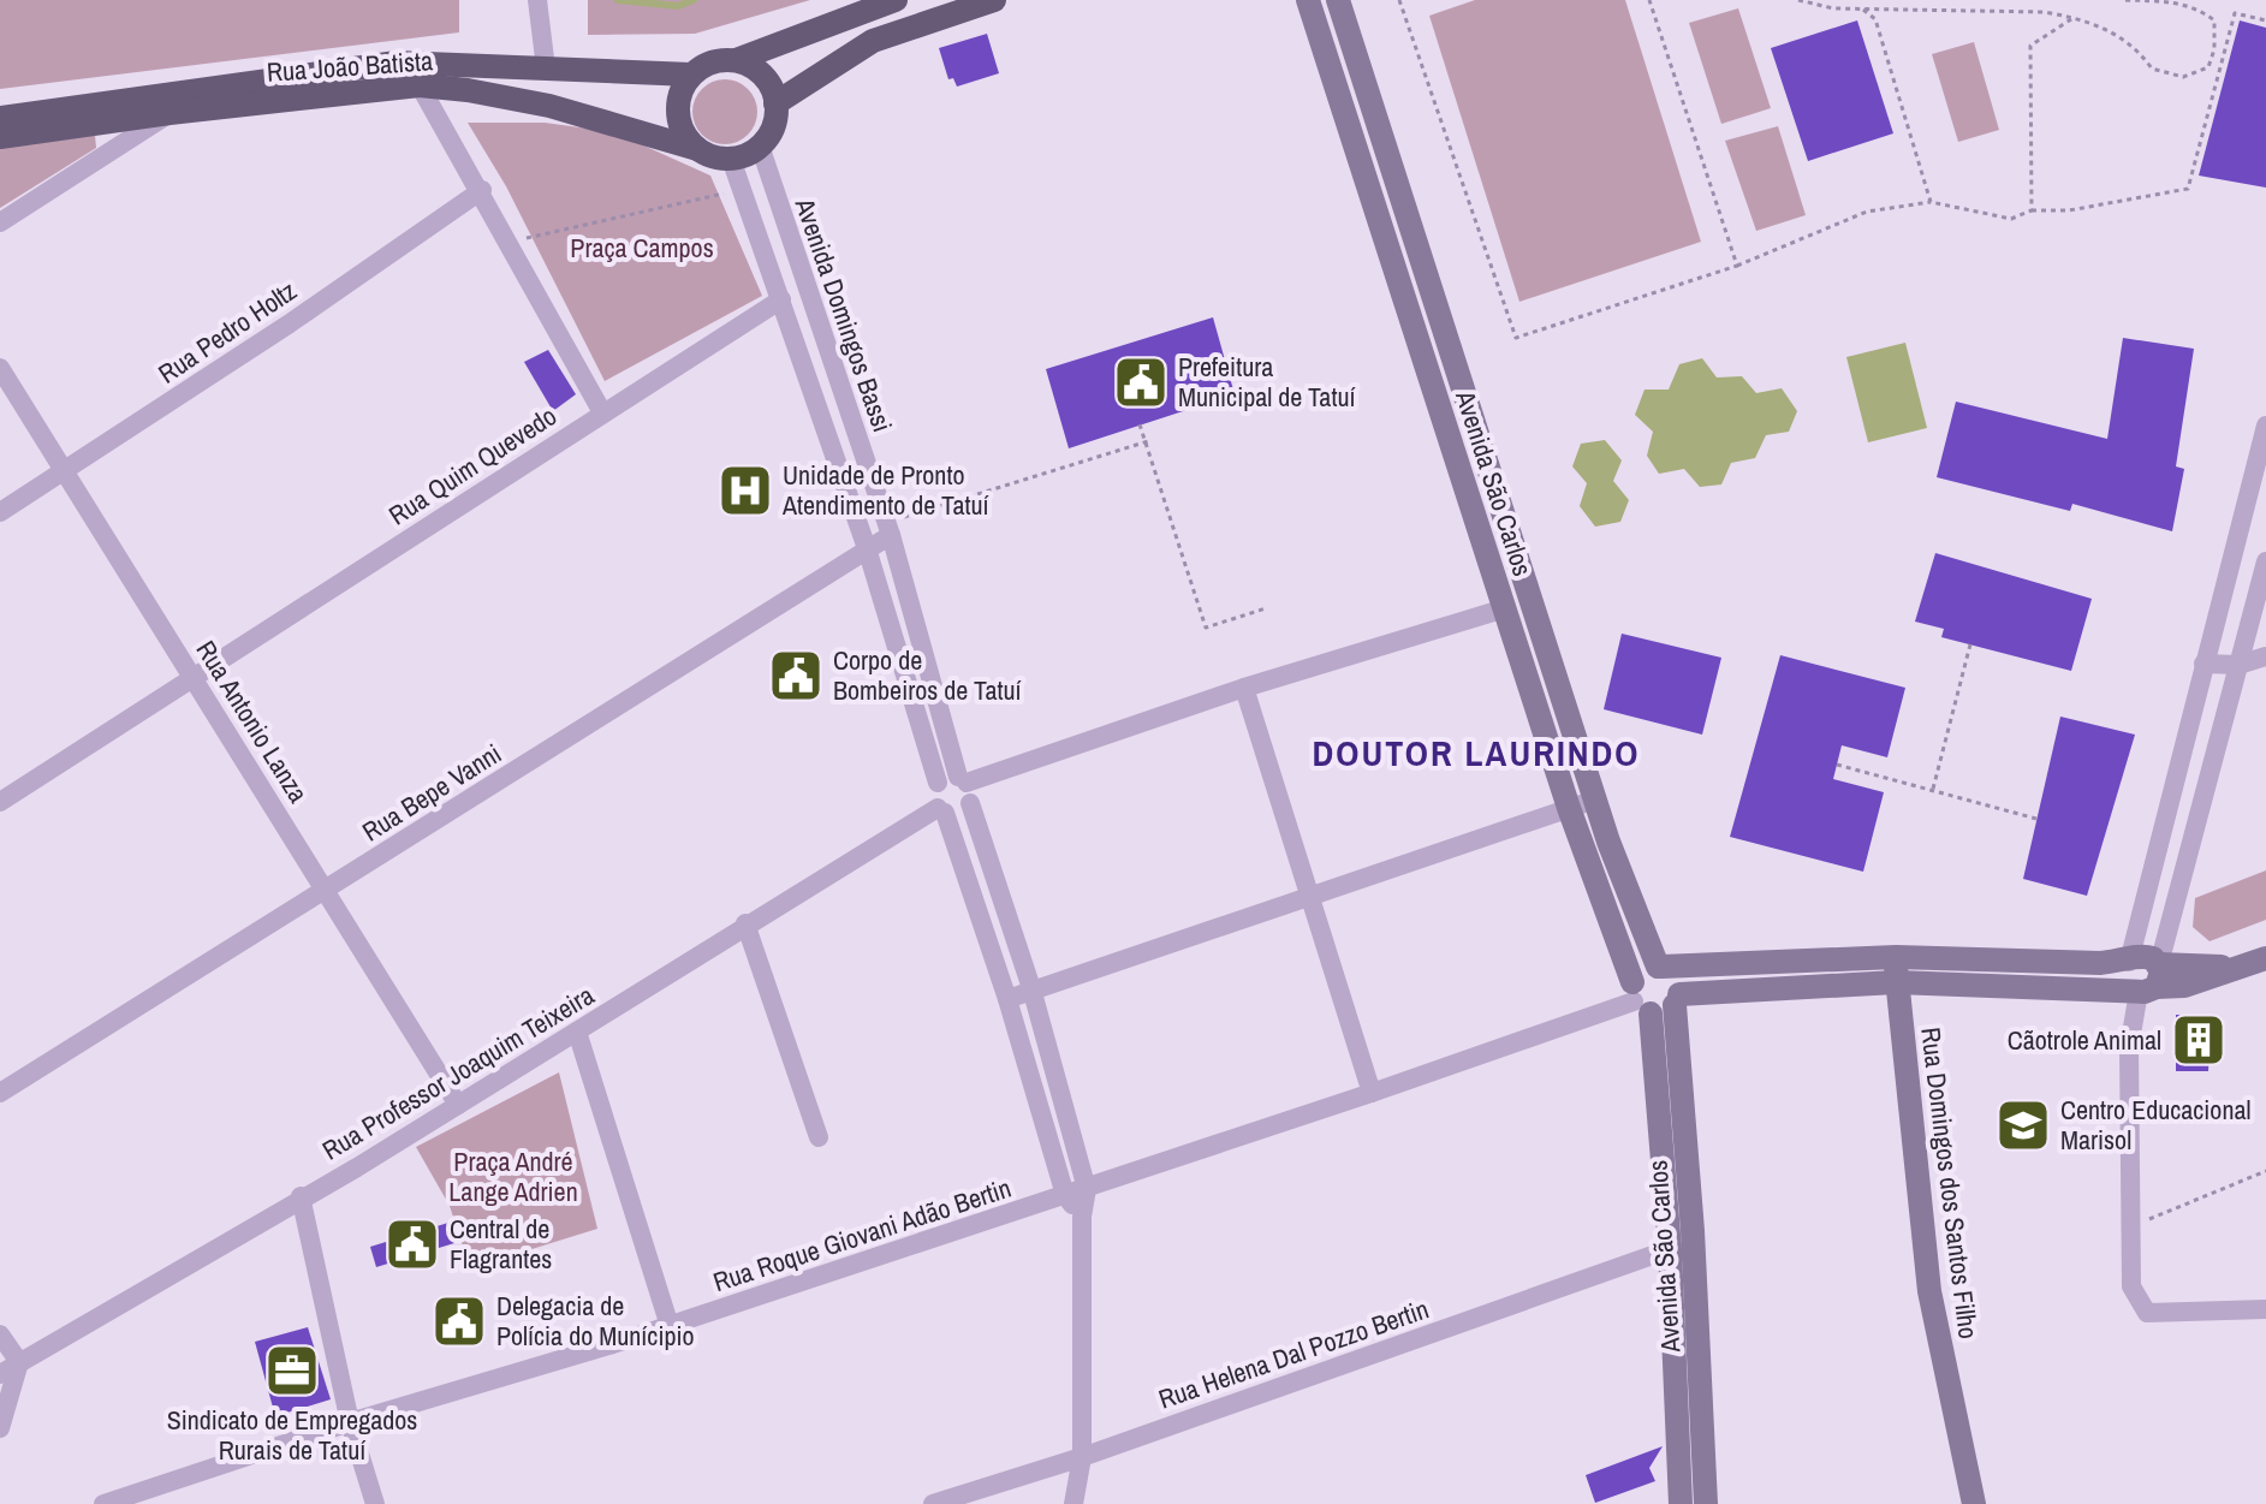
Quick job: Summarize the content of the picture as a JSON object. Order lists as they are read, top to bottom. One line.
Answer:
{"streets":{"main road":["Rua João Batista","Avenida São Carlos","Rua Domingos dos Santos Filho"],"street":["Avenida Domingos Bassi","Rua Pedro Holtz","Rua Quim Quevedo","Rua Antonio Lanza","Rua Bepe Vanni","Rua Professor Joaquim Teixeira","Rua Roque Giovani Adão Bertin","Rua Helena Dal Pozzo Bertin"]},"crossings":[["Rua João Batista","Avenida Domingos Bassi"],["Avenida Domingos Bassi","Rua Quim Quevedo"],["Avenida Domingos Bassi","Rua Bepe Vanni"],["Avenida Domingos Bassi","Rua Professor Joaquim Teixeira"],["Avenida Domingos Bassi","Rua Roque Giovani Adão Bertin"],["Rua Pedro Holtz","Rua Antonio Lanza"],["Rua Quim Quevedo","Rua Antonio Lanza"],["Avenida São Carlos","Rua Roque Giovani Adão Bertin"],["Avenida São Carlos","Rua Helena Dal Pozzo Bertin"],["Rua Antonio Lanza","Rua Bepe Vanni"],["Rua Antonio Lanza","Rua Professor Joaquim Teixeira"]],"districts":["DOUTOR LAURINDO"],"parks":["Praça Campos","Praça André Lange Adrien"],"places":{"public building":["Prefeitura Municipal de Tatuí","Corpo de Bombeiros de Tatuí","Central de Flagrantes","Delegacia de Polícia do Munícipio"],"hospital":["Unidade de Pronto Atendimento de Tatuí"],"building":["Cãotrole Animal"],"school or university":["Centro Educacional Marisol"],"office":["Sindicato de Empregados Rurais de Tatuí"]}}
